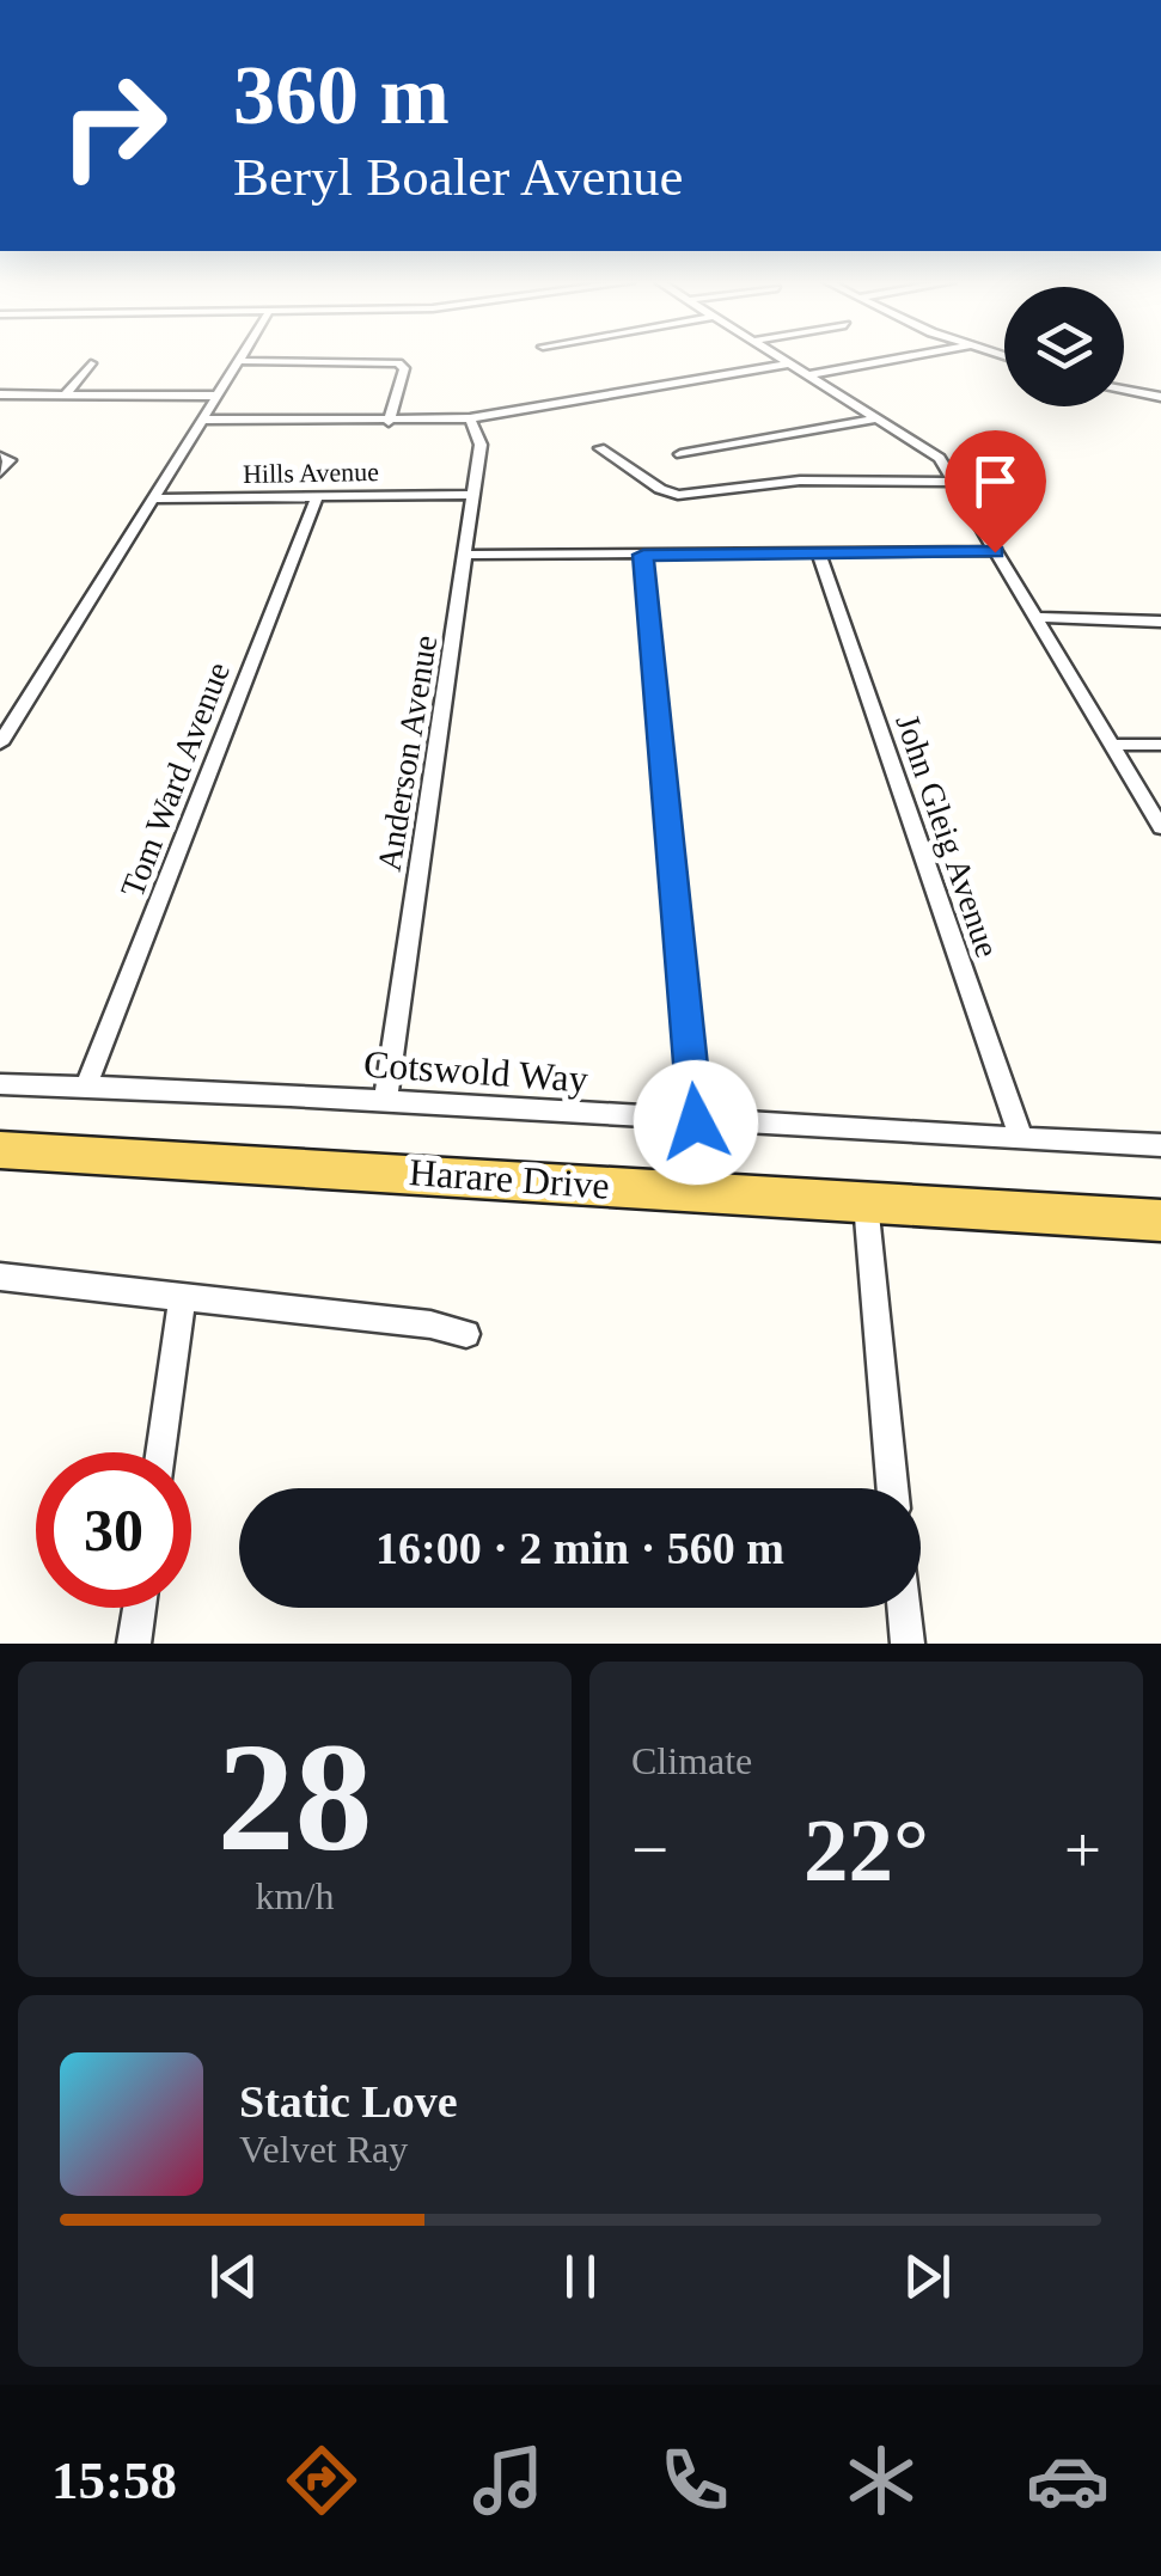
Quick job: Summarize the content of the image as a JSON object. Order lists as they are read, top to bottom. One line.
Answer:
{"streets":{"main road":["Harare Drive"],"street":["Hills Avenue","Anderson Avenue","Tom Ward Avenue","John Gleig Avenue","Cotswold Way"]},"crossings":[["Hills Avenue","Anderson Avenue"],["Hills Avenue","Tom Ward Avenue"],["Anderson Avenue","Cotswold Way"],["Tom Ward Avenue","Cotswold Way"],["John Gleig Avenue","Cotswold Way"]],"page":{"turn":["360 m","Beryl Boaler Avenue"],"limit":"30","trip":"16:00 · 2 min · 560 m","tile":[["28","km/h"],"Climate"],"heat":["−","22°","+"],"song":["Static Love","Velvet Ray"],"tabs":"15:58"}}
